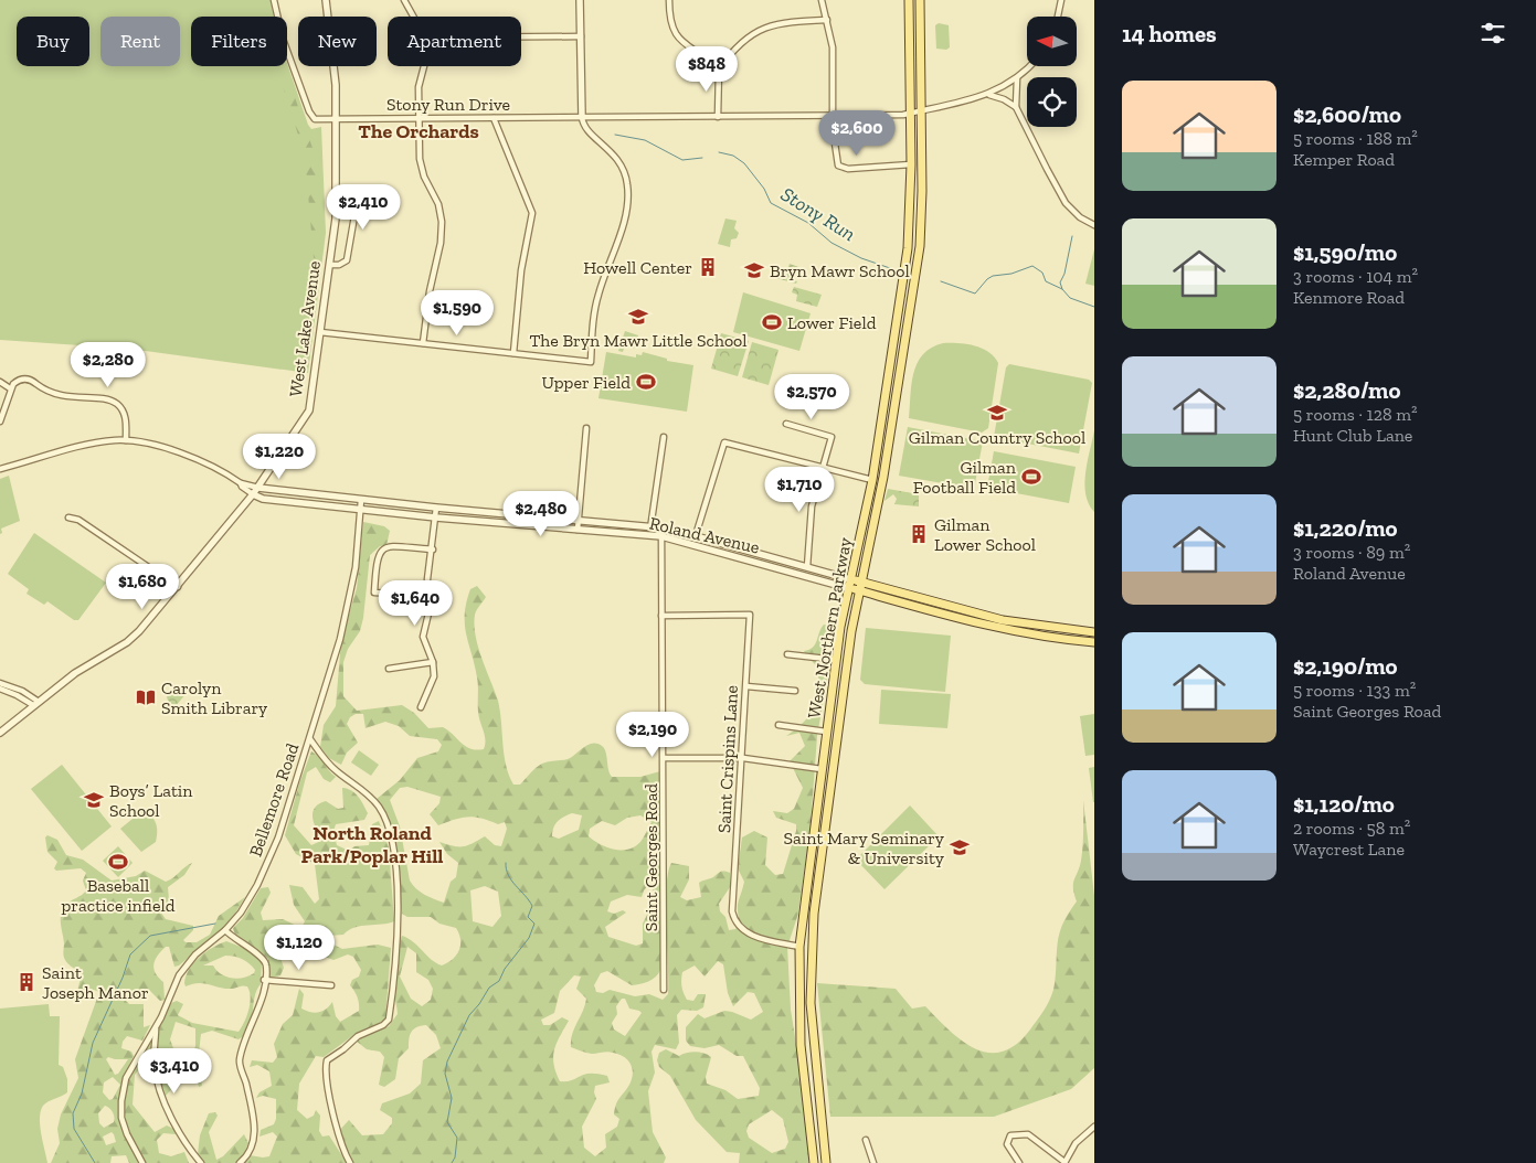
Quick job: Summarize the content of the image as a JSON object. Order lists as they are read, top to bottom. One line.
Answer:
{"streets":{"main road":["Roland Avenue","West Northern Parkway"],"street":["Stony Run Drive","West Lake Avenue","Saint Crispins Lane","Bellemore Road","Saint Georges Road"]},"crossings":[["Stony Run Drive","West Lake Avenue"],["Stony Run Drive","West Northern Parkway"],["West Lake Avenue","Roland Avenue"],["Roland Avenue","West Northern Parkway"],["Roland Avenue","Bellemore Road"],["Roland Avenue","Saint Georges Road"],["West Northern Parkway","Saint Crispins Lane"],["Saint Crispins Lane","Saint Georges Road"]],"districts":["The Orchards","North Roland Park/Poplar Hill"],"water":["Stony Run"],"places":{"building":["Howell Center","Gilman Lower School","Saint Joseph Manor"],"school or university":["Bryn Mawr School","The Bryn Mawr Little School","Gilman Country School","Boys’ Latin School","Saint Mary Seminary & University"],"sports":["Lower Field","Upper Field","Gilman Football Field","Baseball practice infield"],"library":["Carolyn Smith Library"]},"north":"left","page":{"heading":"14 homes","chip":["Buy","Rent","Filters","New","Apartment"],"price":["$848","$2,600","$2,410","$1,590","$2,280","$2,570","$1,220","$1,710","$2,480","$1,680","$1,640","$2,190","$1,120","$3,410"],"list":[{"name":"$2,600/mo","note":"5 rooms · 188 m² · Kemper Road"},{"name":"$1,590/mo","note":"3 rooms · 104 m² · Kenmore Road"},{"name":"$2,280/mo","note":"5 rooms · 128 m² · Hunt Club Lane"},{"name":"$1,220/mo","note":"3 rooms · 89 m² · Roland Avenue"},{"name":"$2,190/mo","note":"5 rooms · 133 m² · Saint Georges Road"},{"name":"$1,120/mo","note":"2 rooms · 58 m² · Waycrest Lane"}]}}
